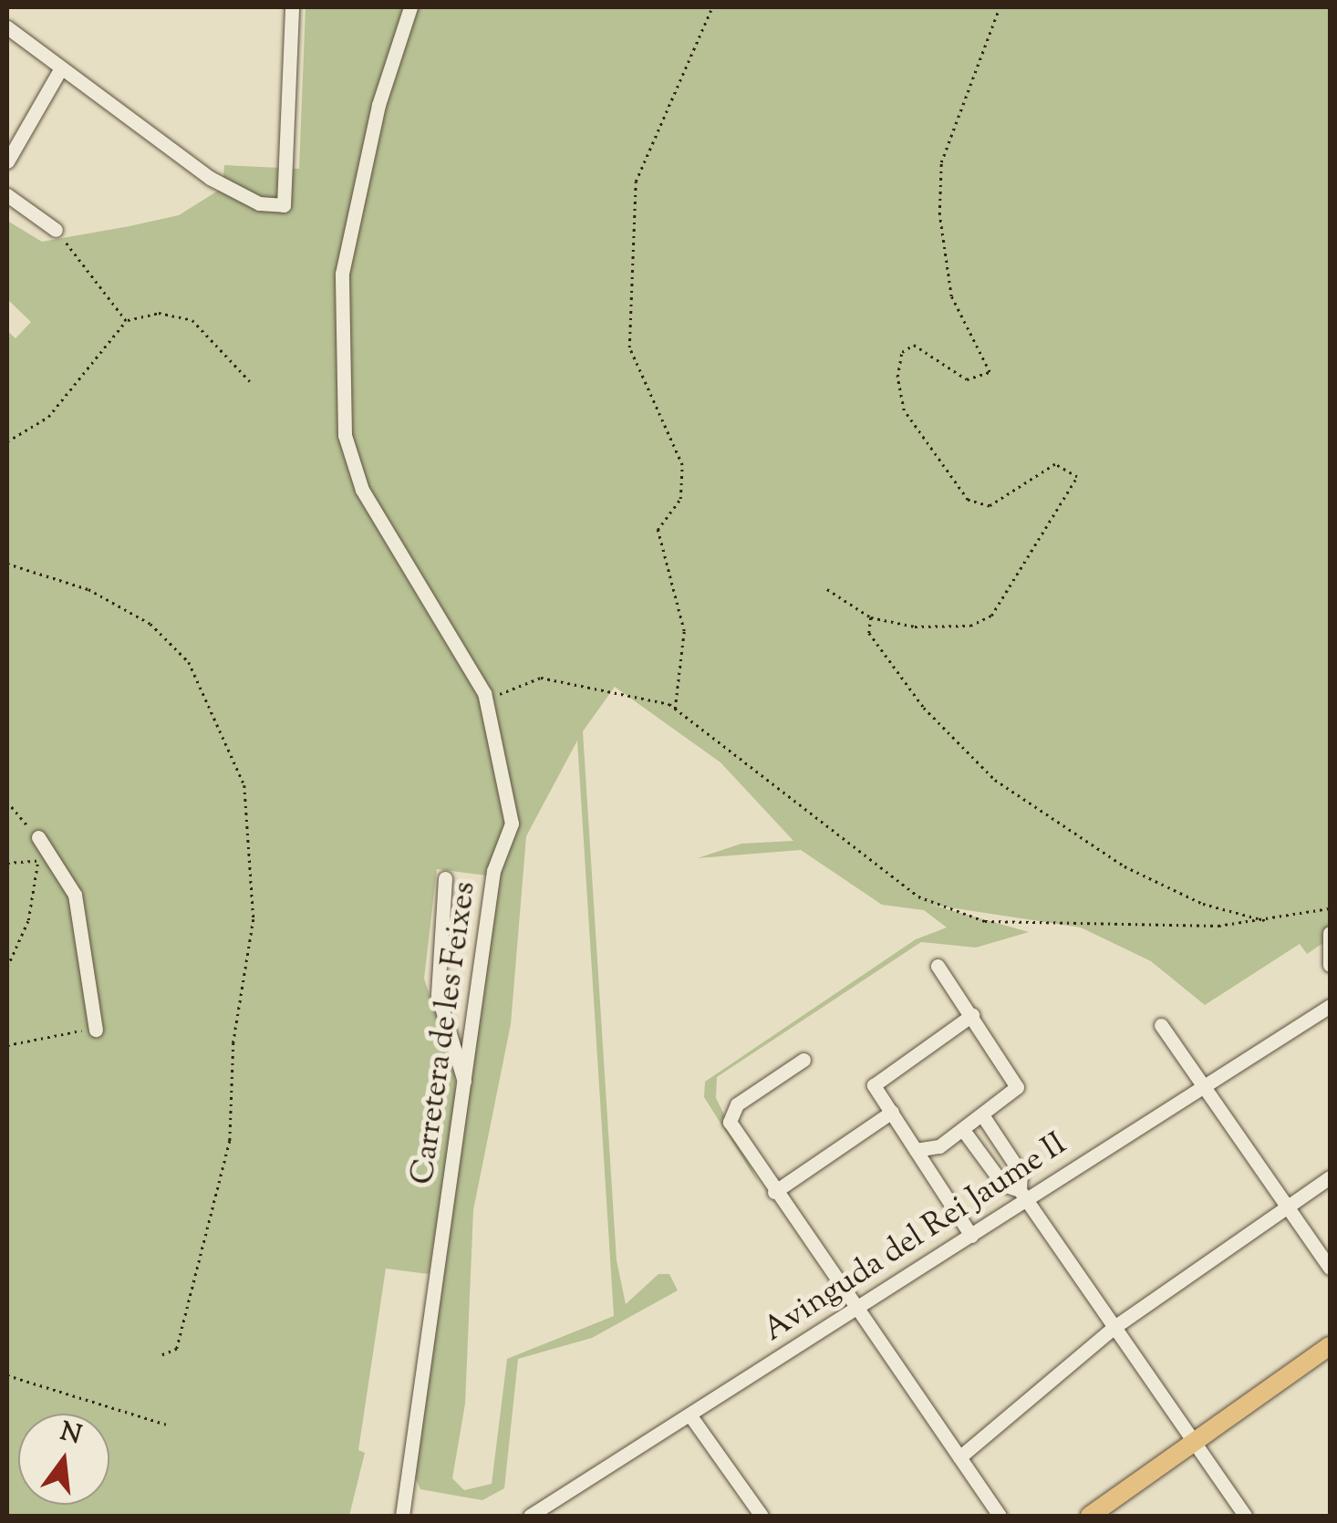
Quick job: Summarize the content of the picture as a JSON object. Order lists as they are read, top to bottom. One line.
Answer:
{"streets":{"street":["Carretera de les Feixes","Avinguda del Rei Jaume II"]},"north":"top"}
